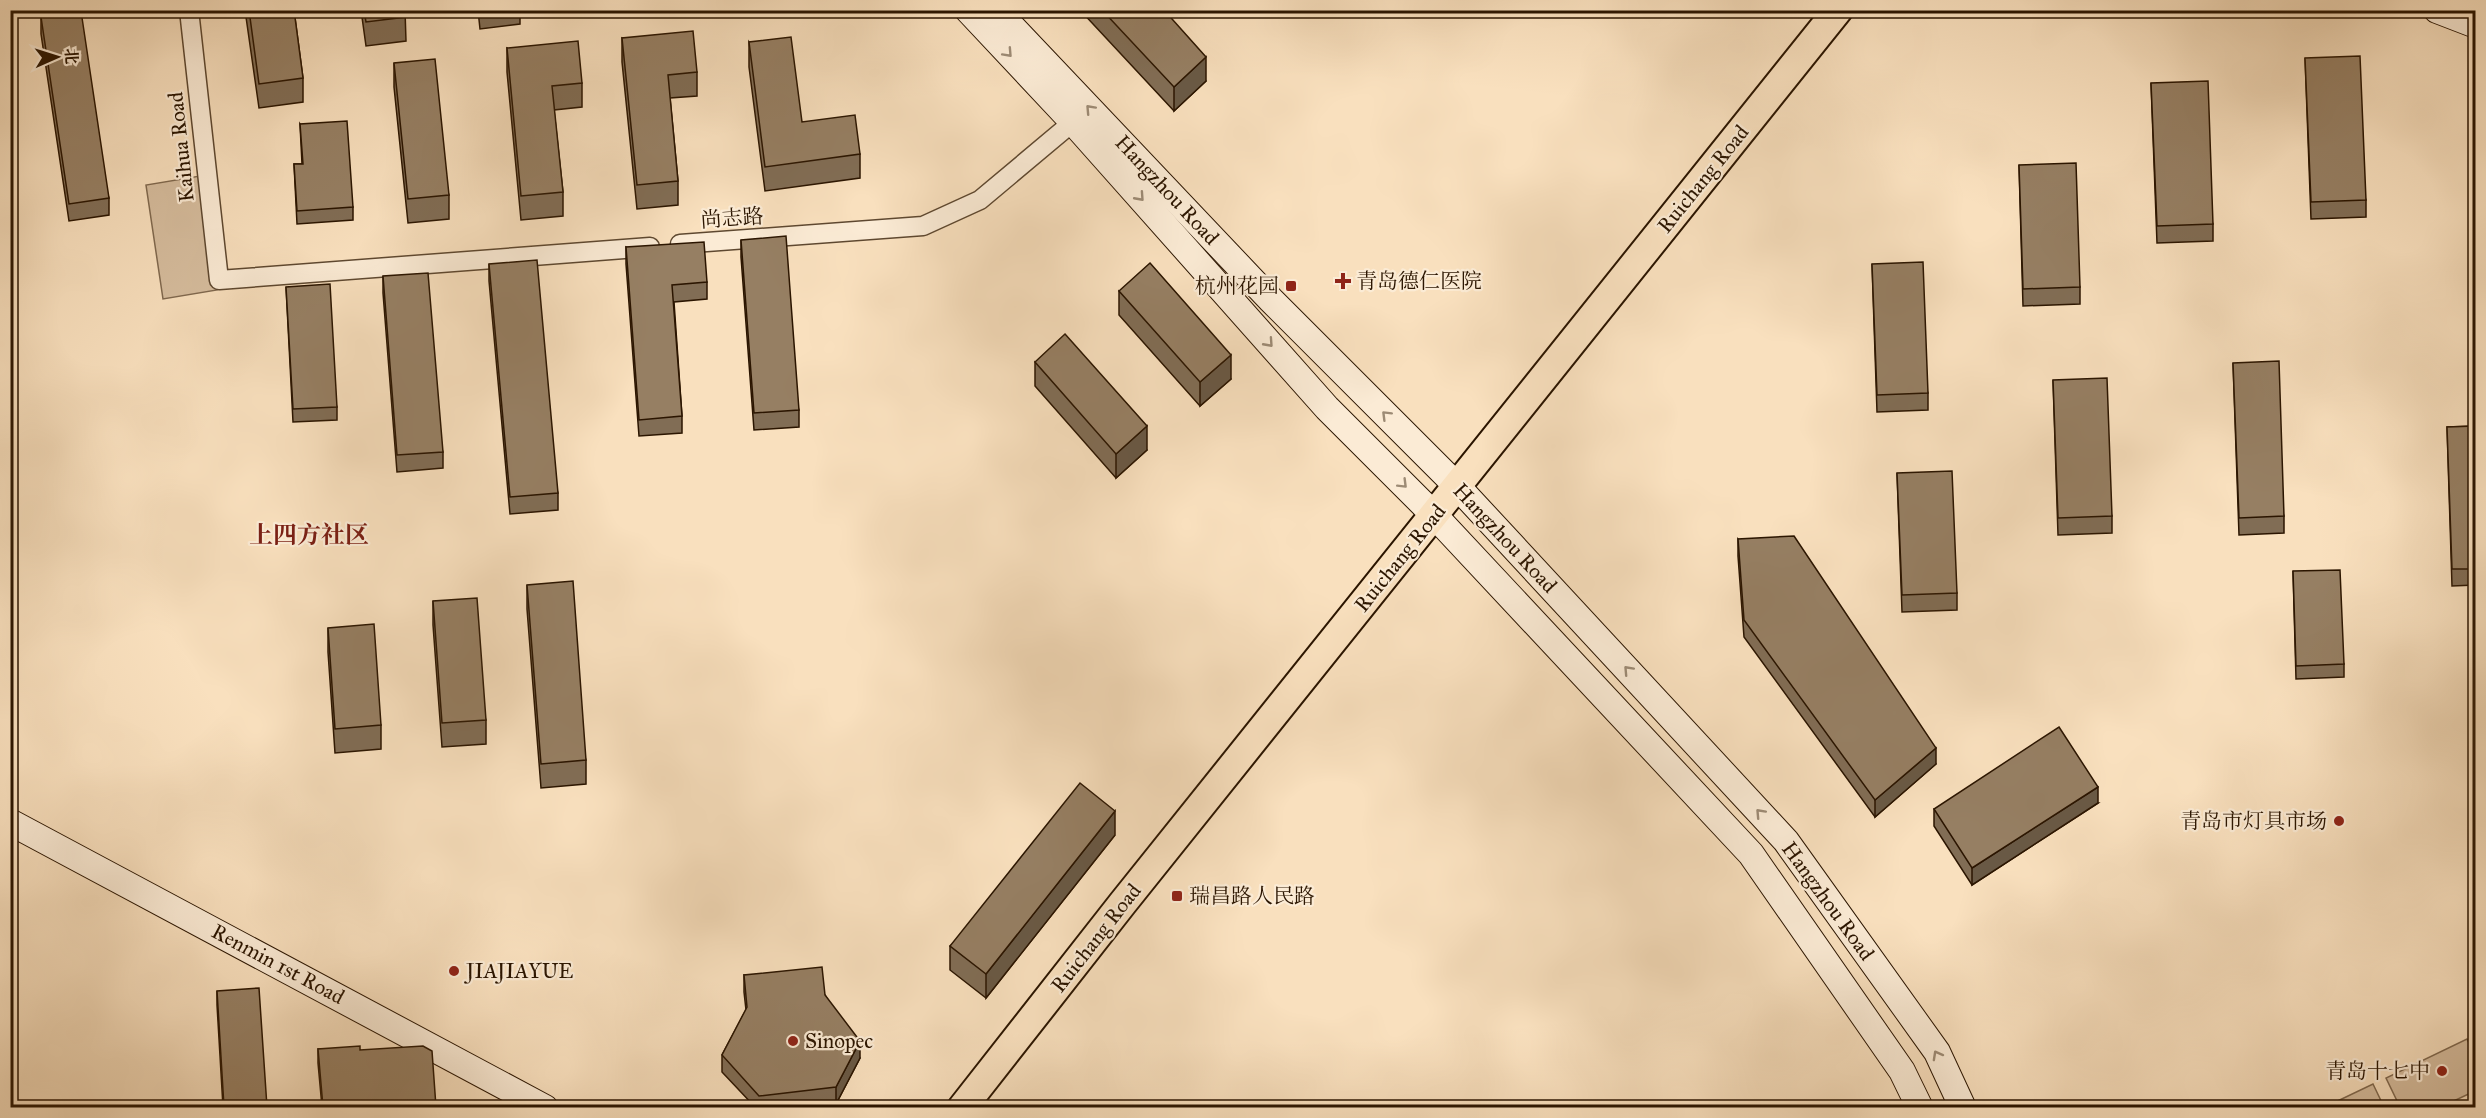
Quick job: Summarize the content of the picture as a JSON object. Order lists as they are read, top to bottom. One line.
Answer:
{"streets":{"main road":["Ruichang Road","Hangzhou Road","Renmin 1st Road"],"street":["Kaihua Road","尚志路"]},"crossings":[["Kaihua Road","尚志路"],["Ruichang Road","Hangzhou Road"],["Hangzhou Road","尚志路"]],"districts":["上四方社区"],"places":{"health":["青岛德仁医院"],"transit":["杭州花园","瑞昌路人民路"],"other":["青岛市灯具市场","JIAJIAYUE","Sinopec","青岛十七中"]},"north":"right"}
